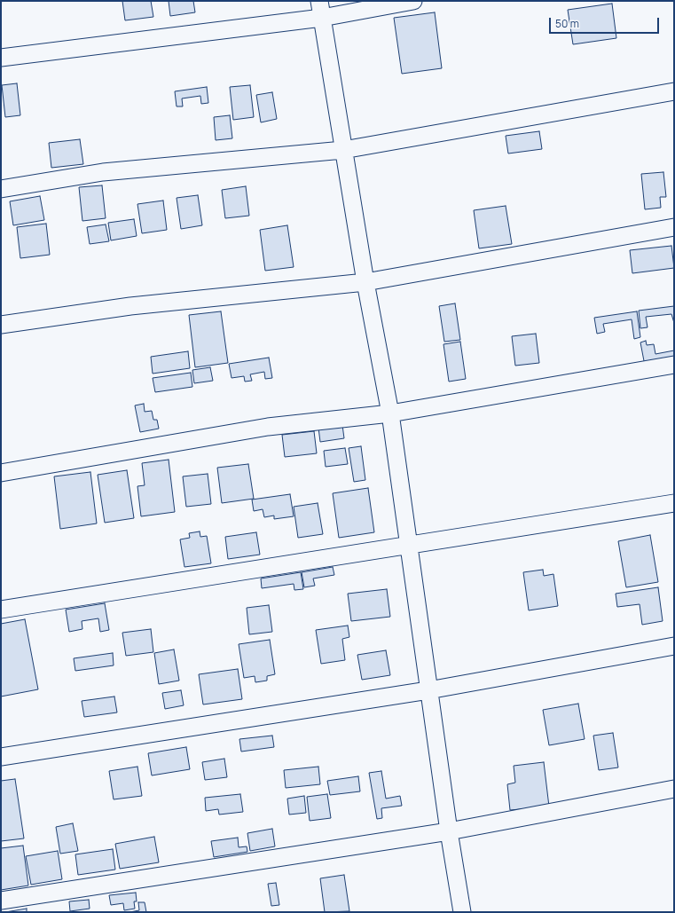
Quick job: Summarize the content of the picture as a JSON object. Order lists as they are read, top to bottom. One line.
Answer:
{"scale_bar":"50 m"}
